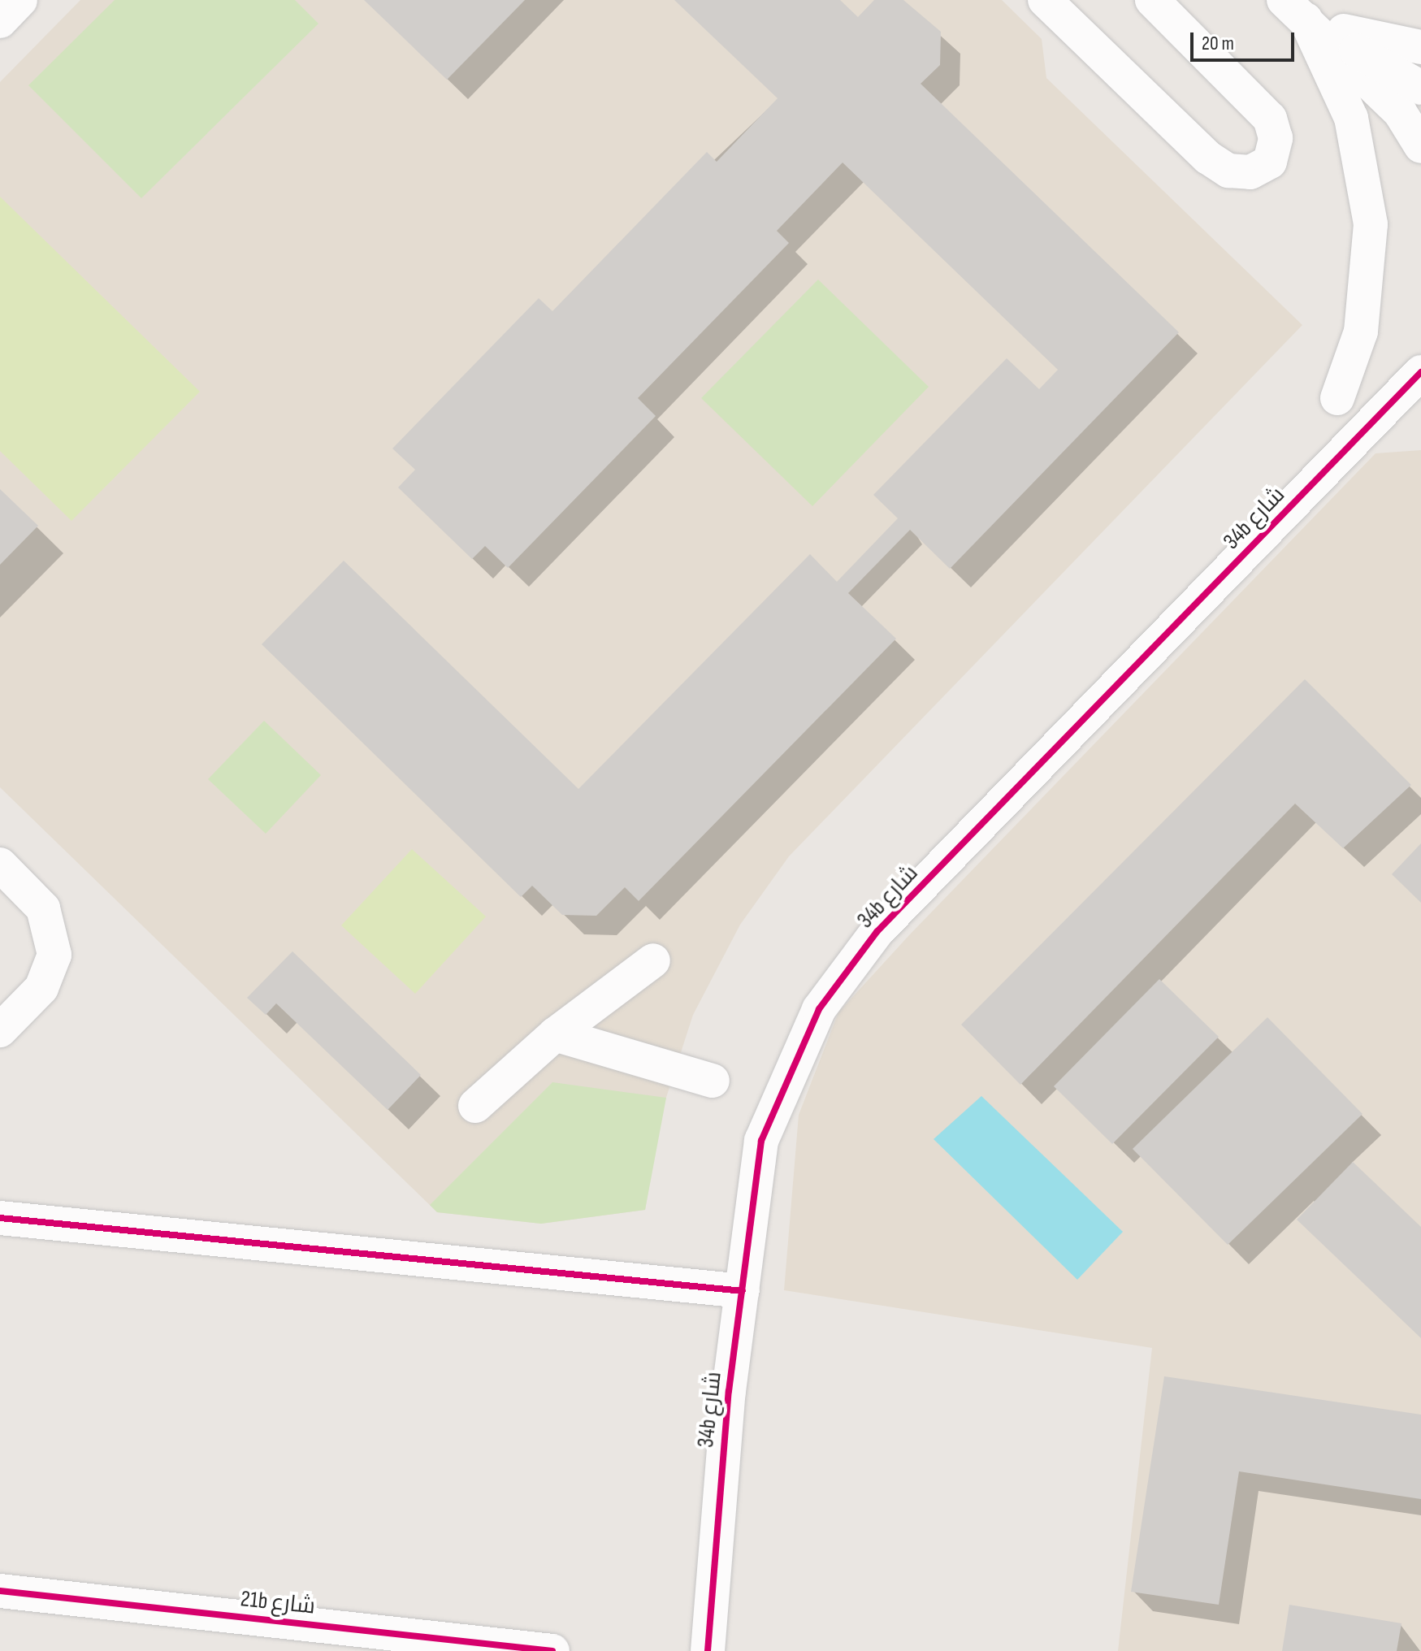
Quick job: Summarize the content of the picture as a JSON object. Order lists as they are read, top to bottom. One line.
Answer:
{"streets":{"street":["34b شارع","21b شارع"]},"scale_bar":"20 m"}
